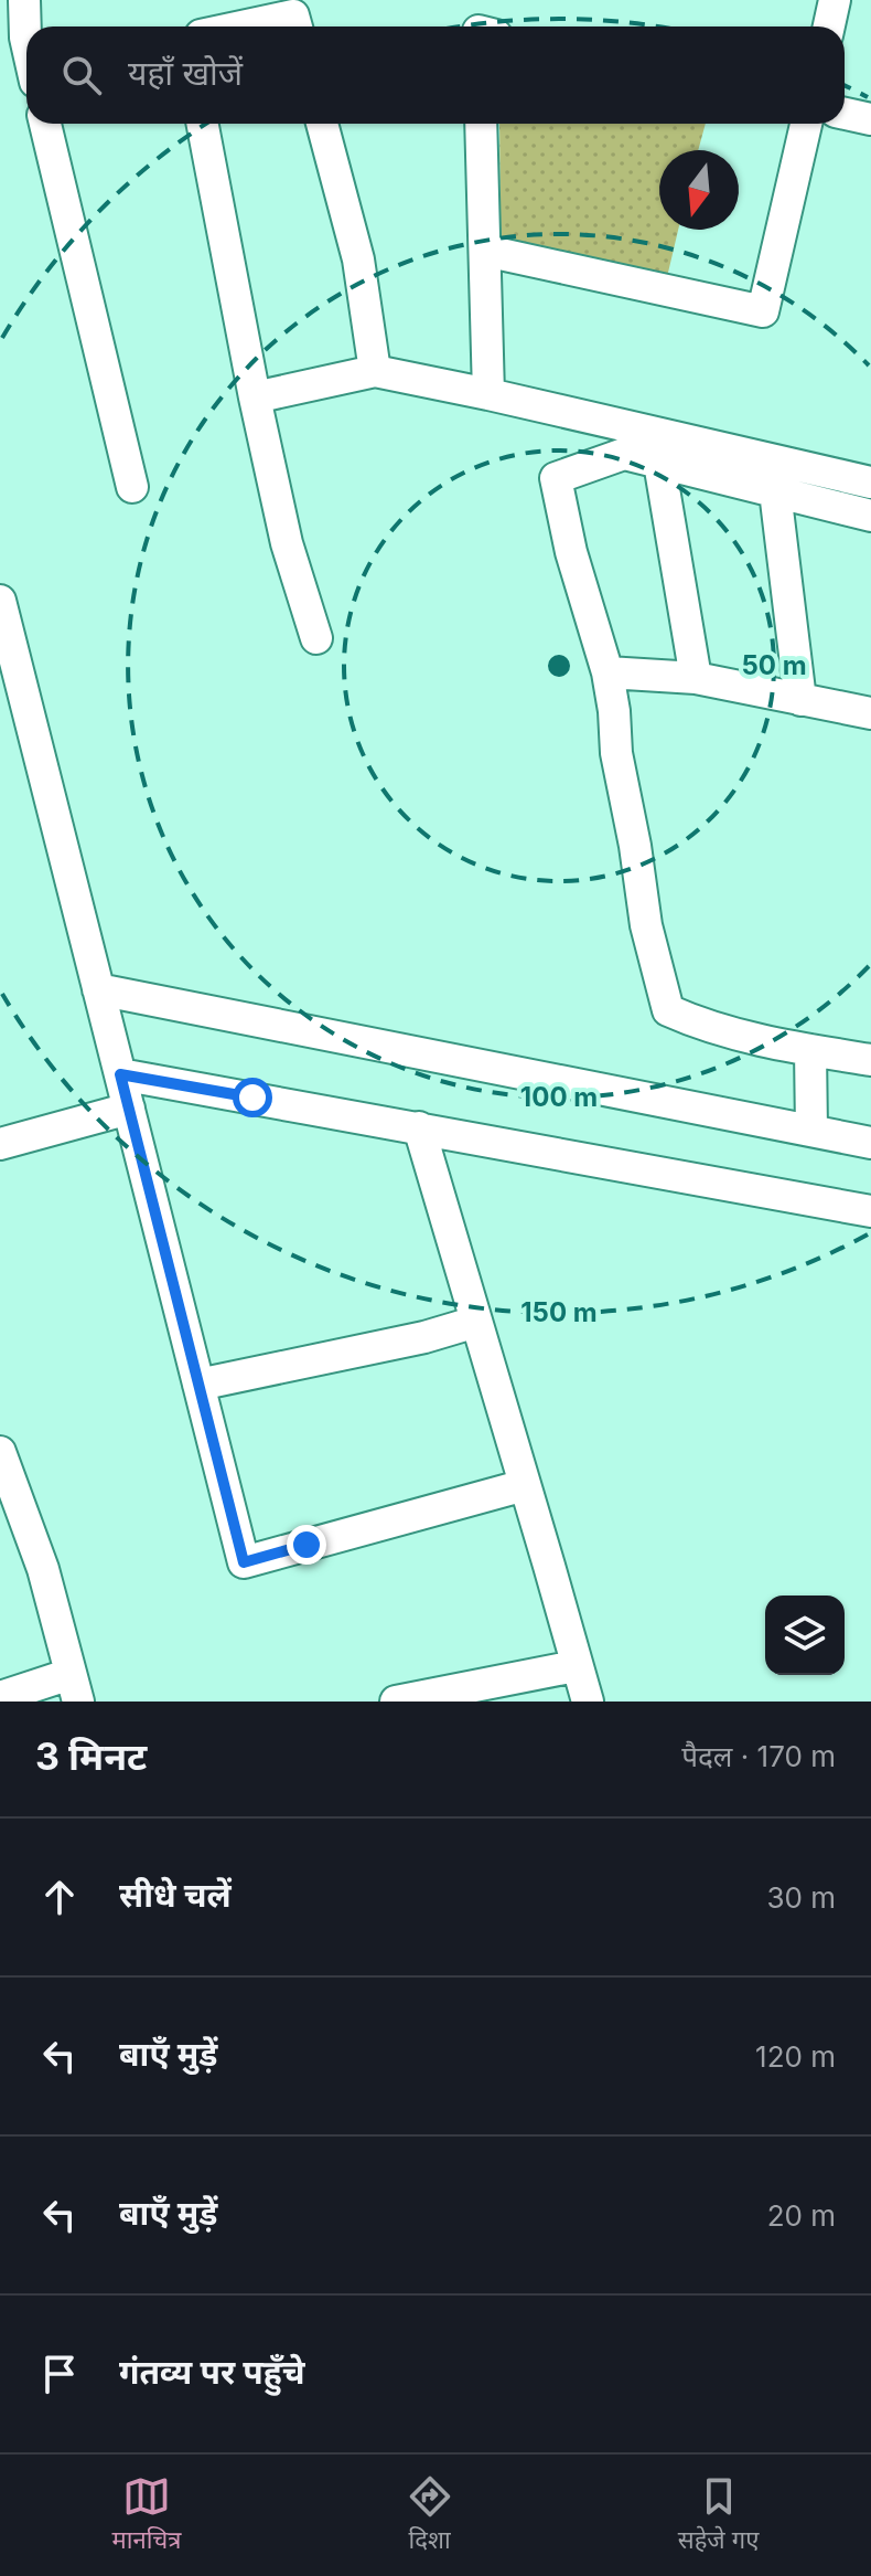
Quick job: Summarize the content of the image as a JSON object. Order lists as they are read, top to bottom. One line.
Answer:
{"north":"bottom","page":{"search":"यहाँ खोजें","heading":["3 मिनट","पैदल · 170 m"],"list":[["सीधे चलें","30 m"],["बाएँ मुड़ें","120 m"],["बाएँ मुड़ें","20 m"],"गंतव्य पर पहुँचे"],"nav":["मानचित्र","दिशा","सहेजे गए"]},"rings":["50 m","100 m","150 m"]}
